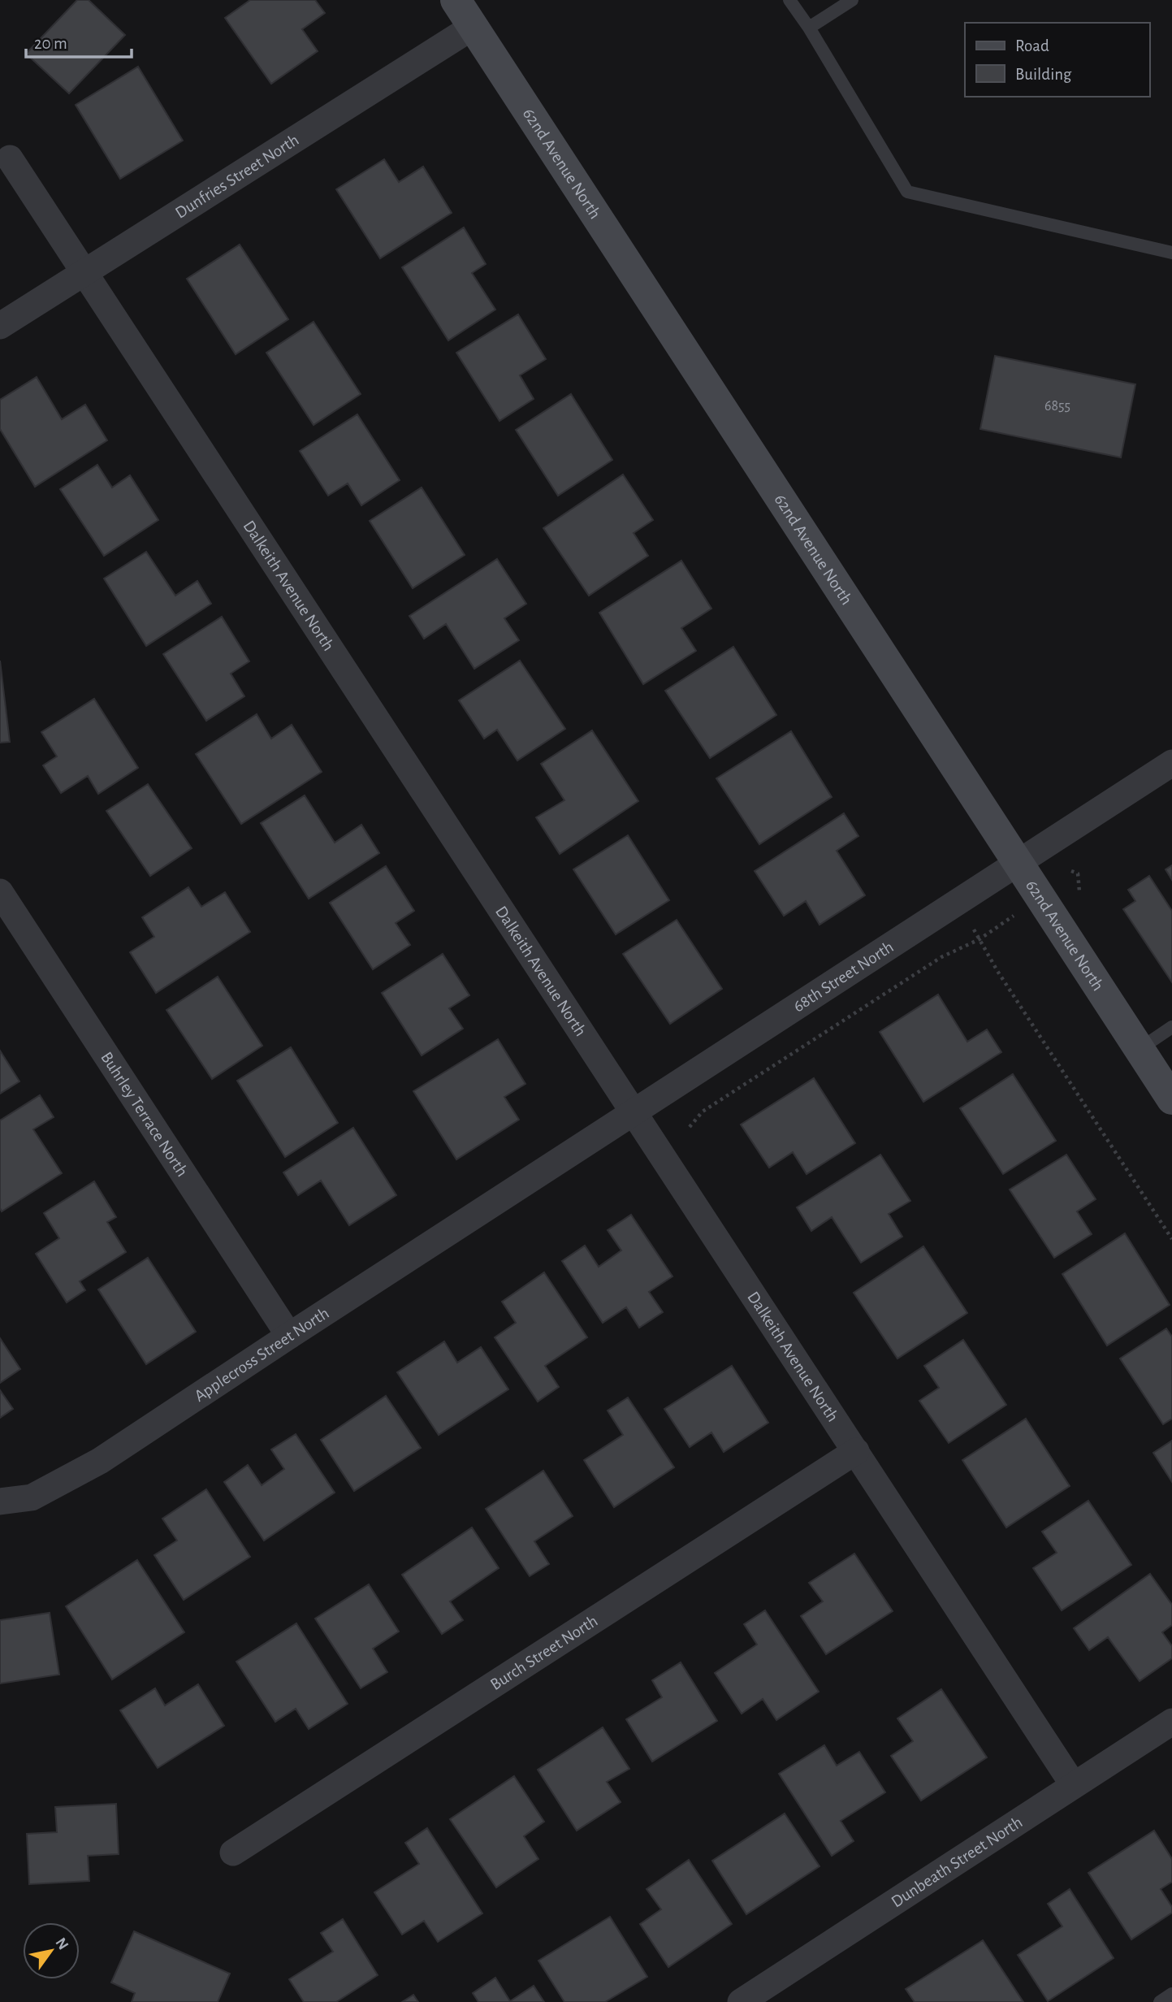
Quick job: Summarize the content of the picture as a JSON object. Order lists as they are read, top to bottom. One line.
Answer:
{"streets":{"street":["62nd Avenue North","Dunfries Street North","Dalkeith Avenue North","68th Street North","Buhrley Terrace North","Applecross Street North","Burch Street North","Dunbeath Street North"]},"crossings":[["62nd Avenue North","Dunfries Street North"],["62nd Avenue North","68th Street North"],["Dunfries Street North","Dalkeith Avenue North"],["Dalkeith Avenue North","68th Street North"],["Dalkeith Avenue North","Burch Street North"],["Dalkeith Avenue North","Dunbeath Street North"],["68th Street North","Applecross Street North"],["Buhrley Terrace North","Applecross Street North"]],"house_numbers":["6855"],"legend":["Road","Building"],"scale_bar":"20 m","north":"top right"}
